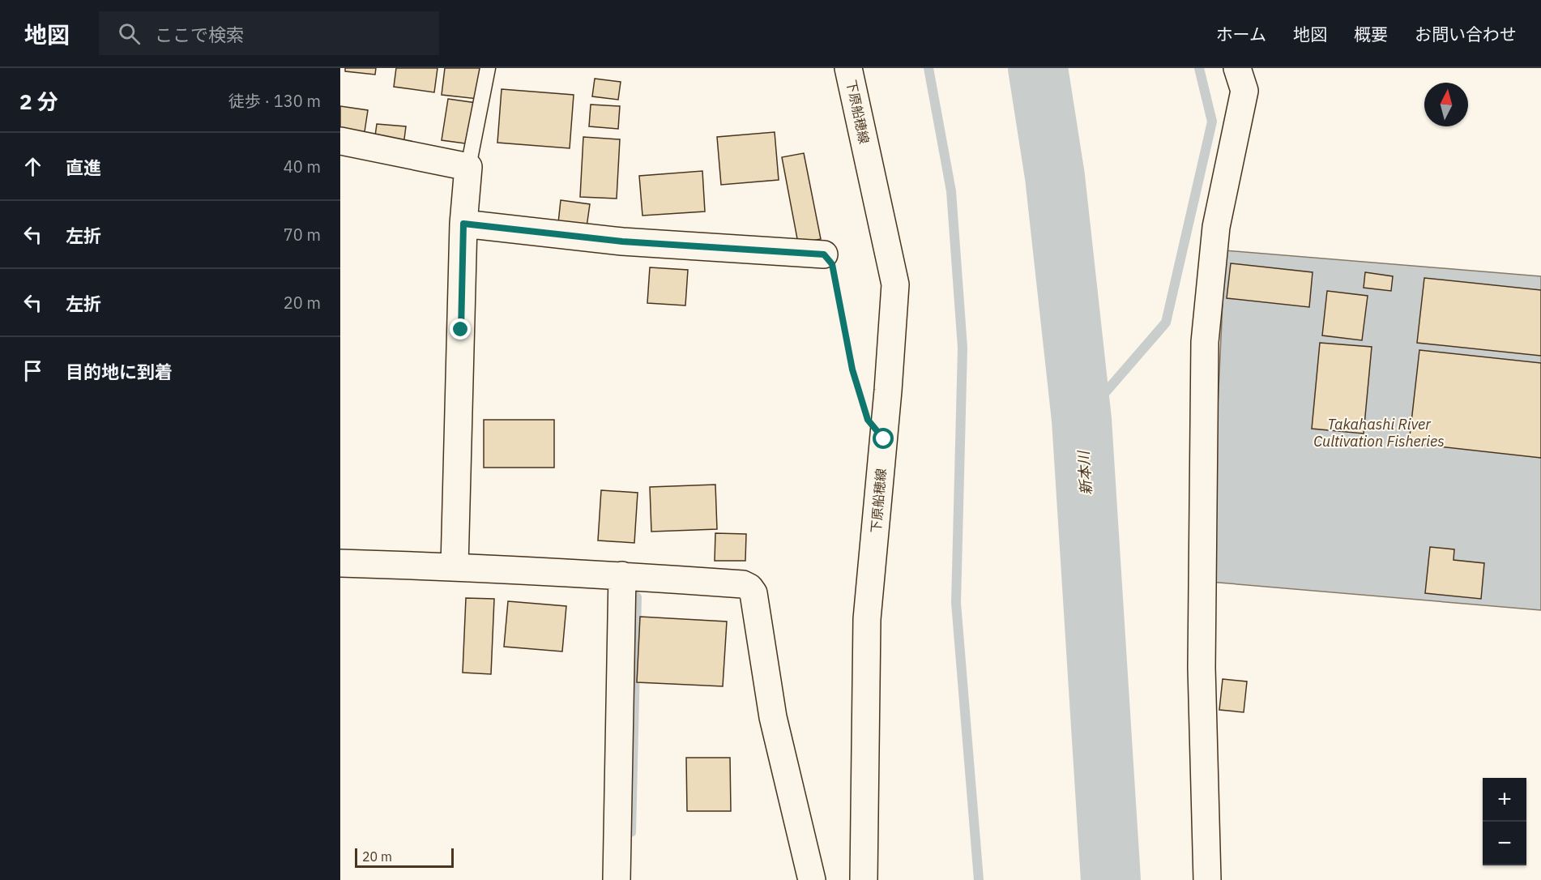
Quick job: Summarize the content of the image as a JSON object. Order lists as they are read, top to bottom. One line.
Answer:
{"streets":{"street":["下原船穂線"]},"water":["Takahashi River Cultivation Fisheries","新本川"],"scale_bar":"20 m","north":"top","page":{"header":"地図","search":"ここで検索","nav":["ホーム","地図","概要","お問い合わせ"],"heading":["2 分","徒歩 · 130 m"],"list":[["直進","40 m"],["左折","70 m"],["左折","20 m"],"目的地に到着"],"map_buttons":["+","−"],"scale":"20 m"}}
